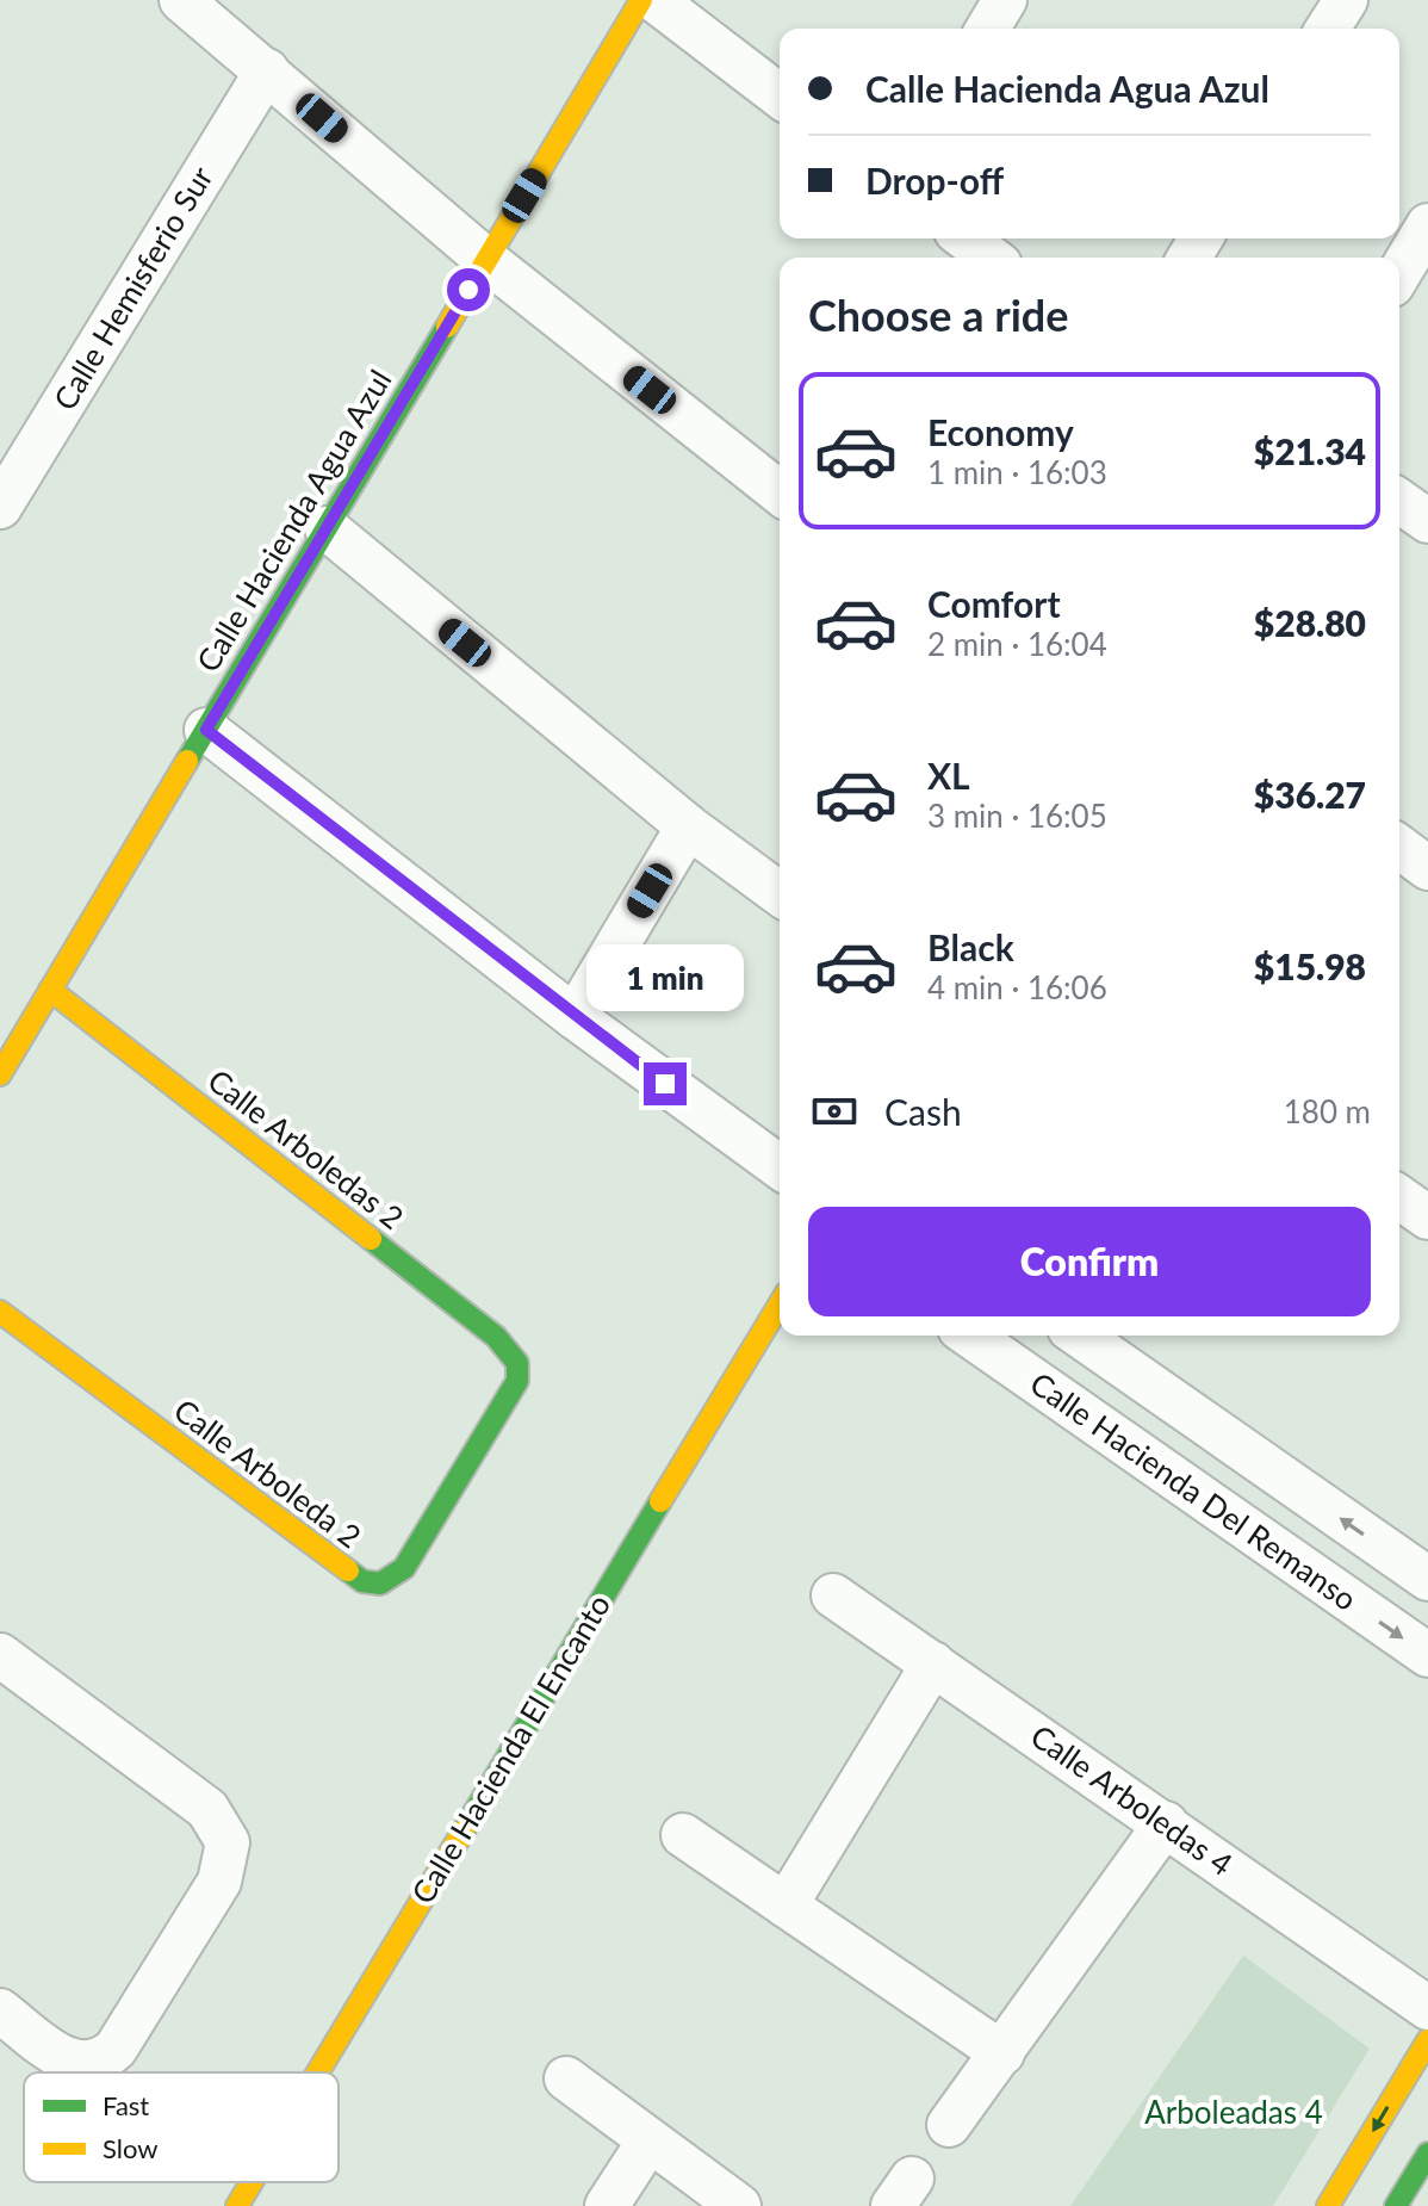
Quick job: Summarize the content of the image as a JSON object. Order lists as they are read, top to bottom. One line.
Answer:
{"streets":{"street":["Calle Hemisferio Sur","Calle Hacienda Agua Azul","Calle Arboledas 2","Calle Arboleda 2","Calle Hacienda Del Remanso","Calle Hacienda El Encanto","Calle Arboledas 4"]},"crossings":[["Calle Hacienda Agua Azul","Calle Arboledas 2"],["Calle Arboledas 2","Calle Arboleda 2"]],"parks":["Arboleadas 4"],"legend":["Fast","Slow"],"page":{"banner":["Calle Hacienda Agua Azul","Drop-off"],"heading":"Choose a ride","list":[{"name":"Economy","note":"1 min · 16:03","value":"$21.34"},{"name":"Comfort","note":"2 min · 16:04","value":"$28.80"},{"name":"XL","note":"3 min · 16:05","value":"$36.27"},{"name":"Black","note":"4 min · 16:06","value":"$15.98"}],"bubble":"1 min","pay":["Cash","180 m"],"buttons":"Confirm"}}
